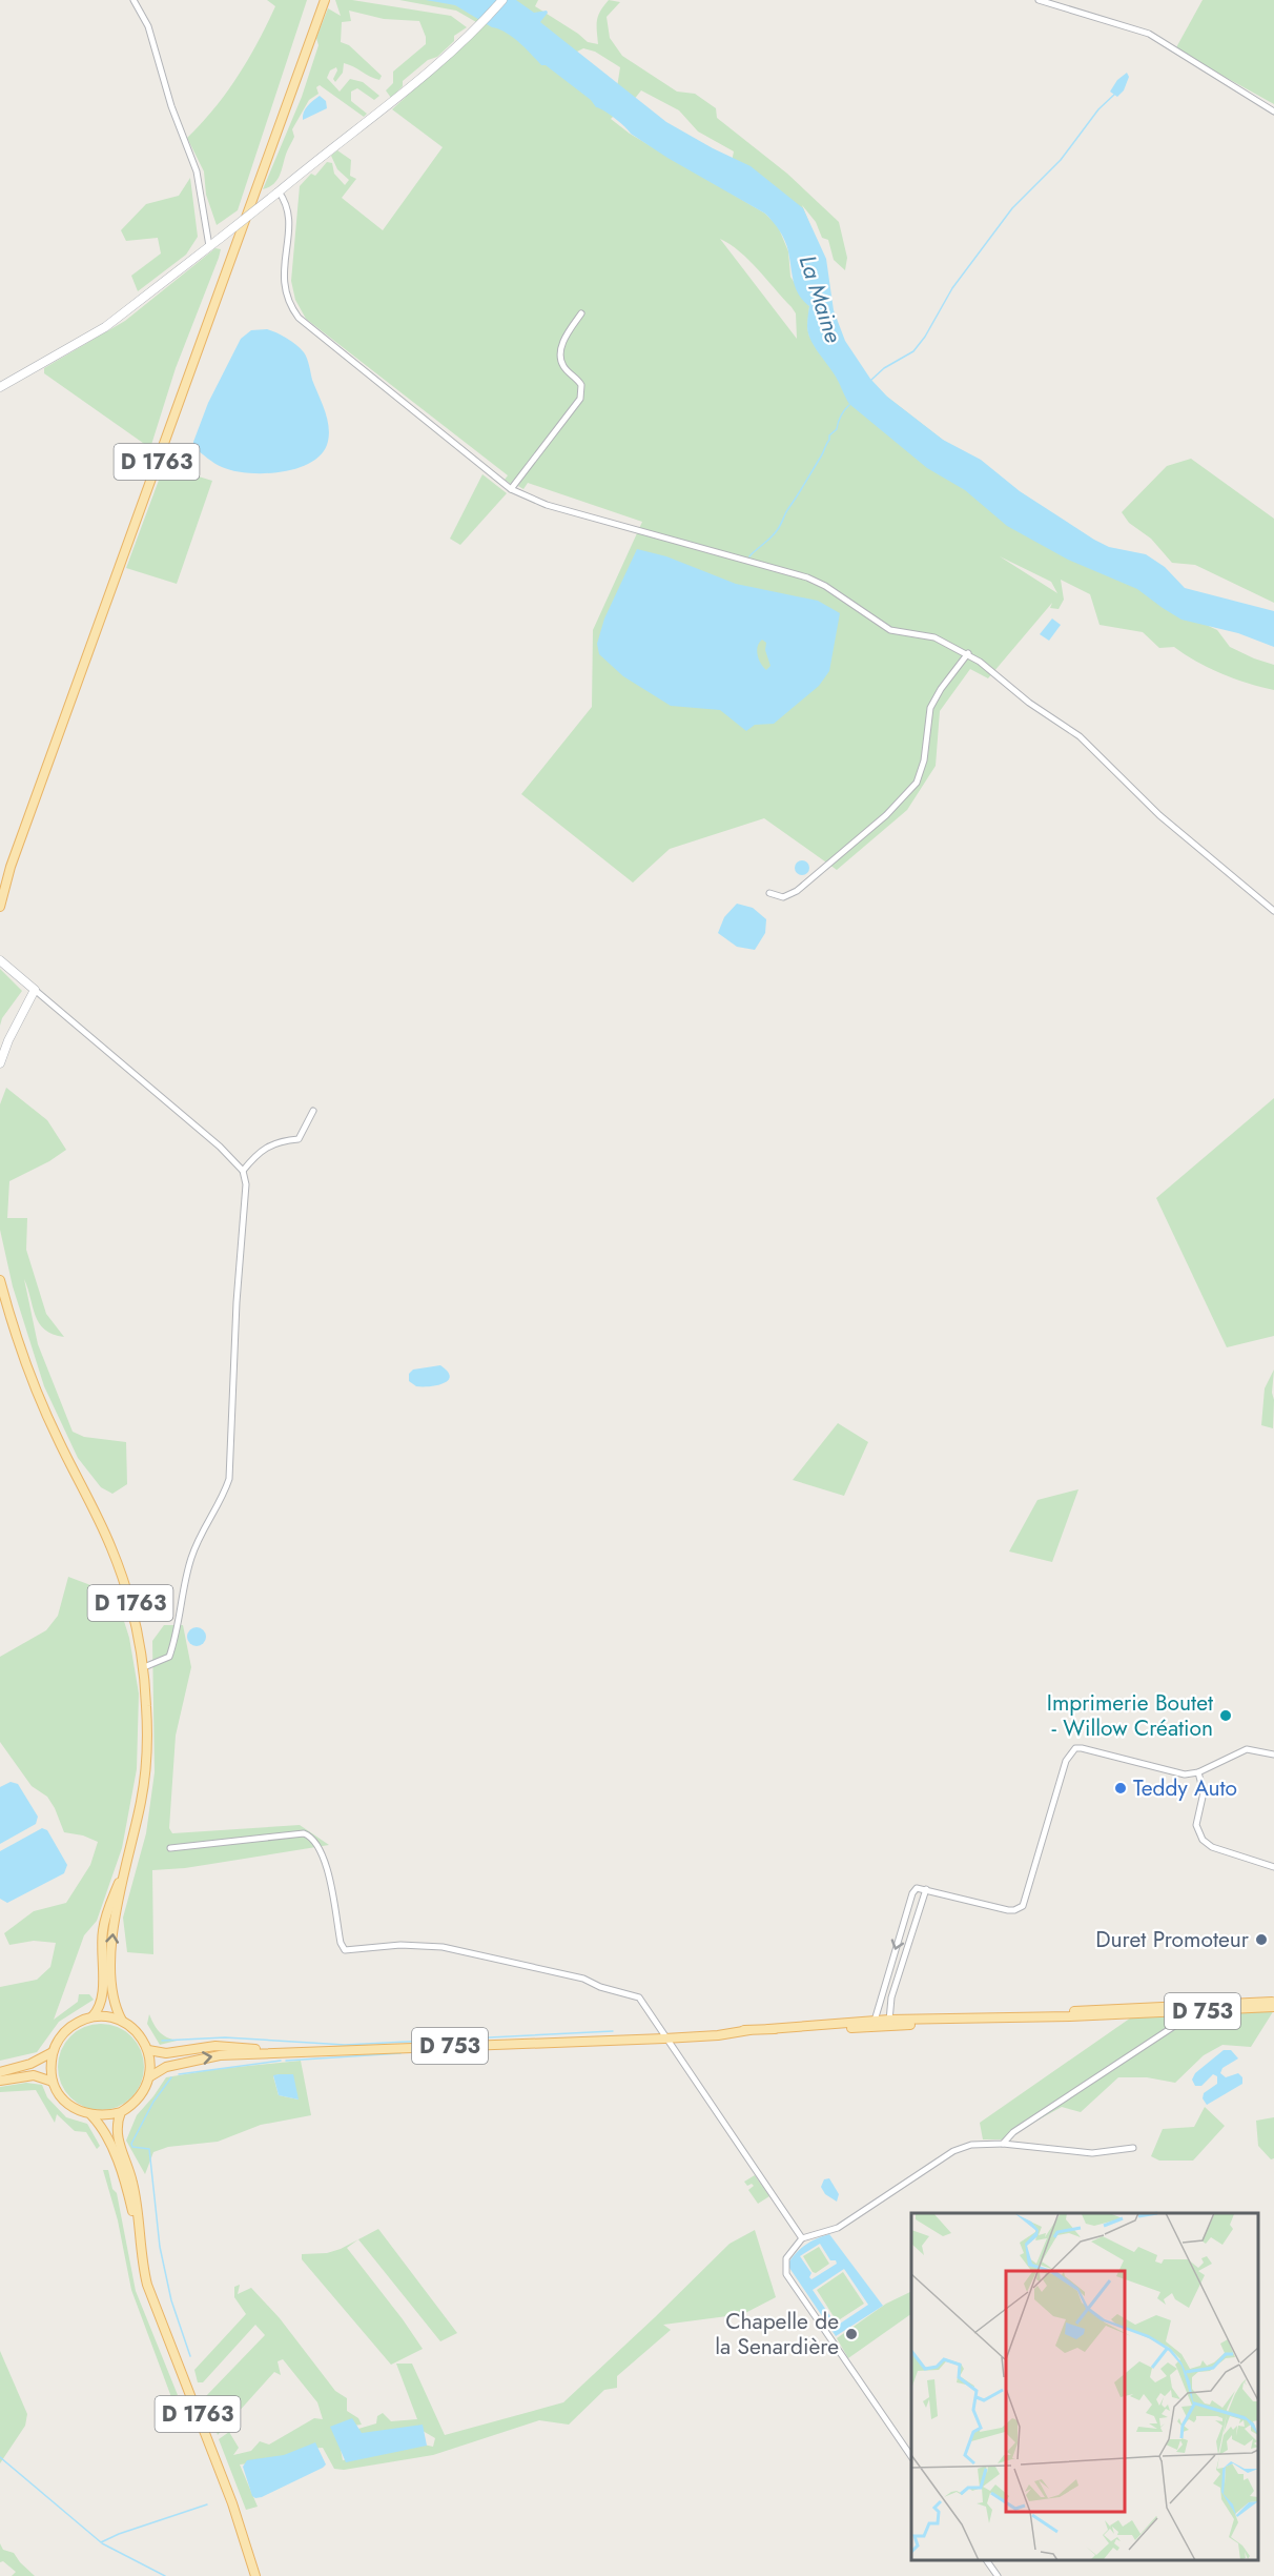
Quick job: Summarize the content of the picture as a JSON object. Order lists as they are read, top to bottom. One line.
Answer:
{"streets":{"main road":["D 1763","D 753"]},"crossings":[["D 1763","D 753"]],"water":["La Maine"],"places":["Imprimerie Boutet - Willow Création","Teddy Auto","Duret Promoteur","Chapelle de la Senardière"]}
